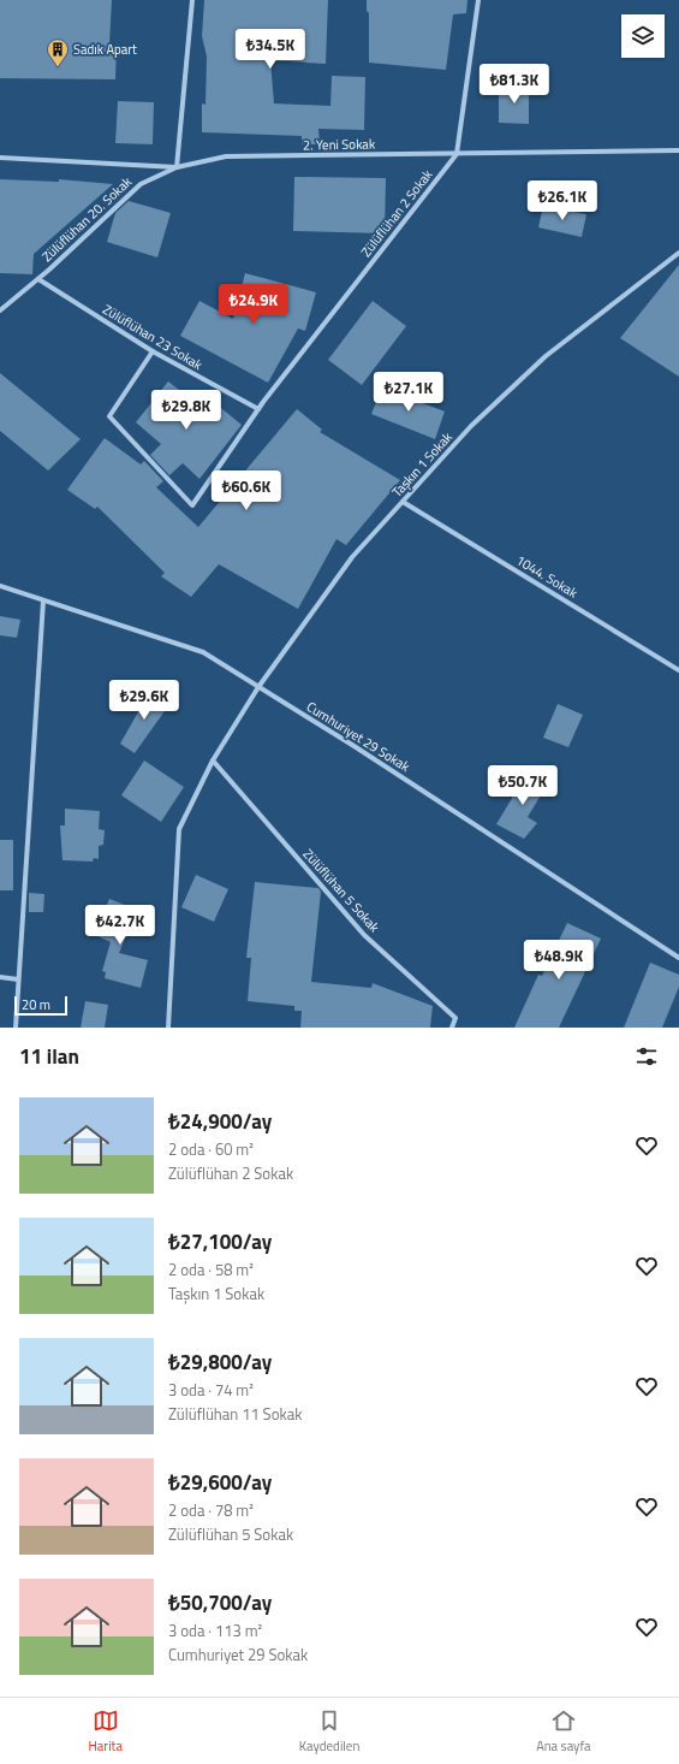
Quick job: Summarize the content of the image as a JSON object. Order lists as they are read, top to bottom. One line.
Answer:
{"streets":{"street":["2. Yeni Sokak","Zülüflühan 2 Sokak","Zülüflühan 20. Sokak","Zülüflühan 23 Sokak","Taşkın 1 Sokak","1044. Sokak","Cumhuriyet 29 Sokak","Zülüflühan 5 Sokak"]},"crossings":[["2. Yeni Sokak","Zülüflühan 2 Sokak"],["2. Yeni Sokak","Zülüflühan 20. Sokak"],["Zülüflühan 2 Sokak","Zülüflühan 23 Sokak"],["Zülüflühan 20. Sokak","Zülüflühan 23 Sokak"],["Taşkın 1 Sokak","1044. Sokak"],["Taşkın 1 Sokak","Cumhuriyet 29 Sokak"],["Taşkın 1 Sokak","Zülüflühan 5 Sokak"]],"places":{"building":["Sadık Apart"]},"scale_bar":"20 m","page":{"price":["₺34.5K","₺81.3K","₺26.1K","₺24.9K","₺27.1K","₺29.8K","₺60.6K","₺29.6K","₺50.7K","₺42.7K","₺48.9K"],"scale":"20 m","heading":"11 ilan","list":[{"name":"₺24,900/ay","note":"2 oda · 60 m² · Zülüflühan 2 Sokak"},{"name":"₺27,100/ay","note":"2 oda · 58 m² · Taşkın 1 Sokak"},{"name":"₺29,800/ay","note":"3 oda · 74 m² · Zülüflühan 11 Sokak"},{"name":"₺29,600/ay","note":"2 oda · 78 m² · Zülüflühan 5 Sokak"},{"name":"₺50,700/ay","note":"3 oda · 113 m² · Cumhuriyet 29 Sokak"}],"tabs":["Harita","Kaydedilen","Ana sayfa"]}}
